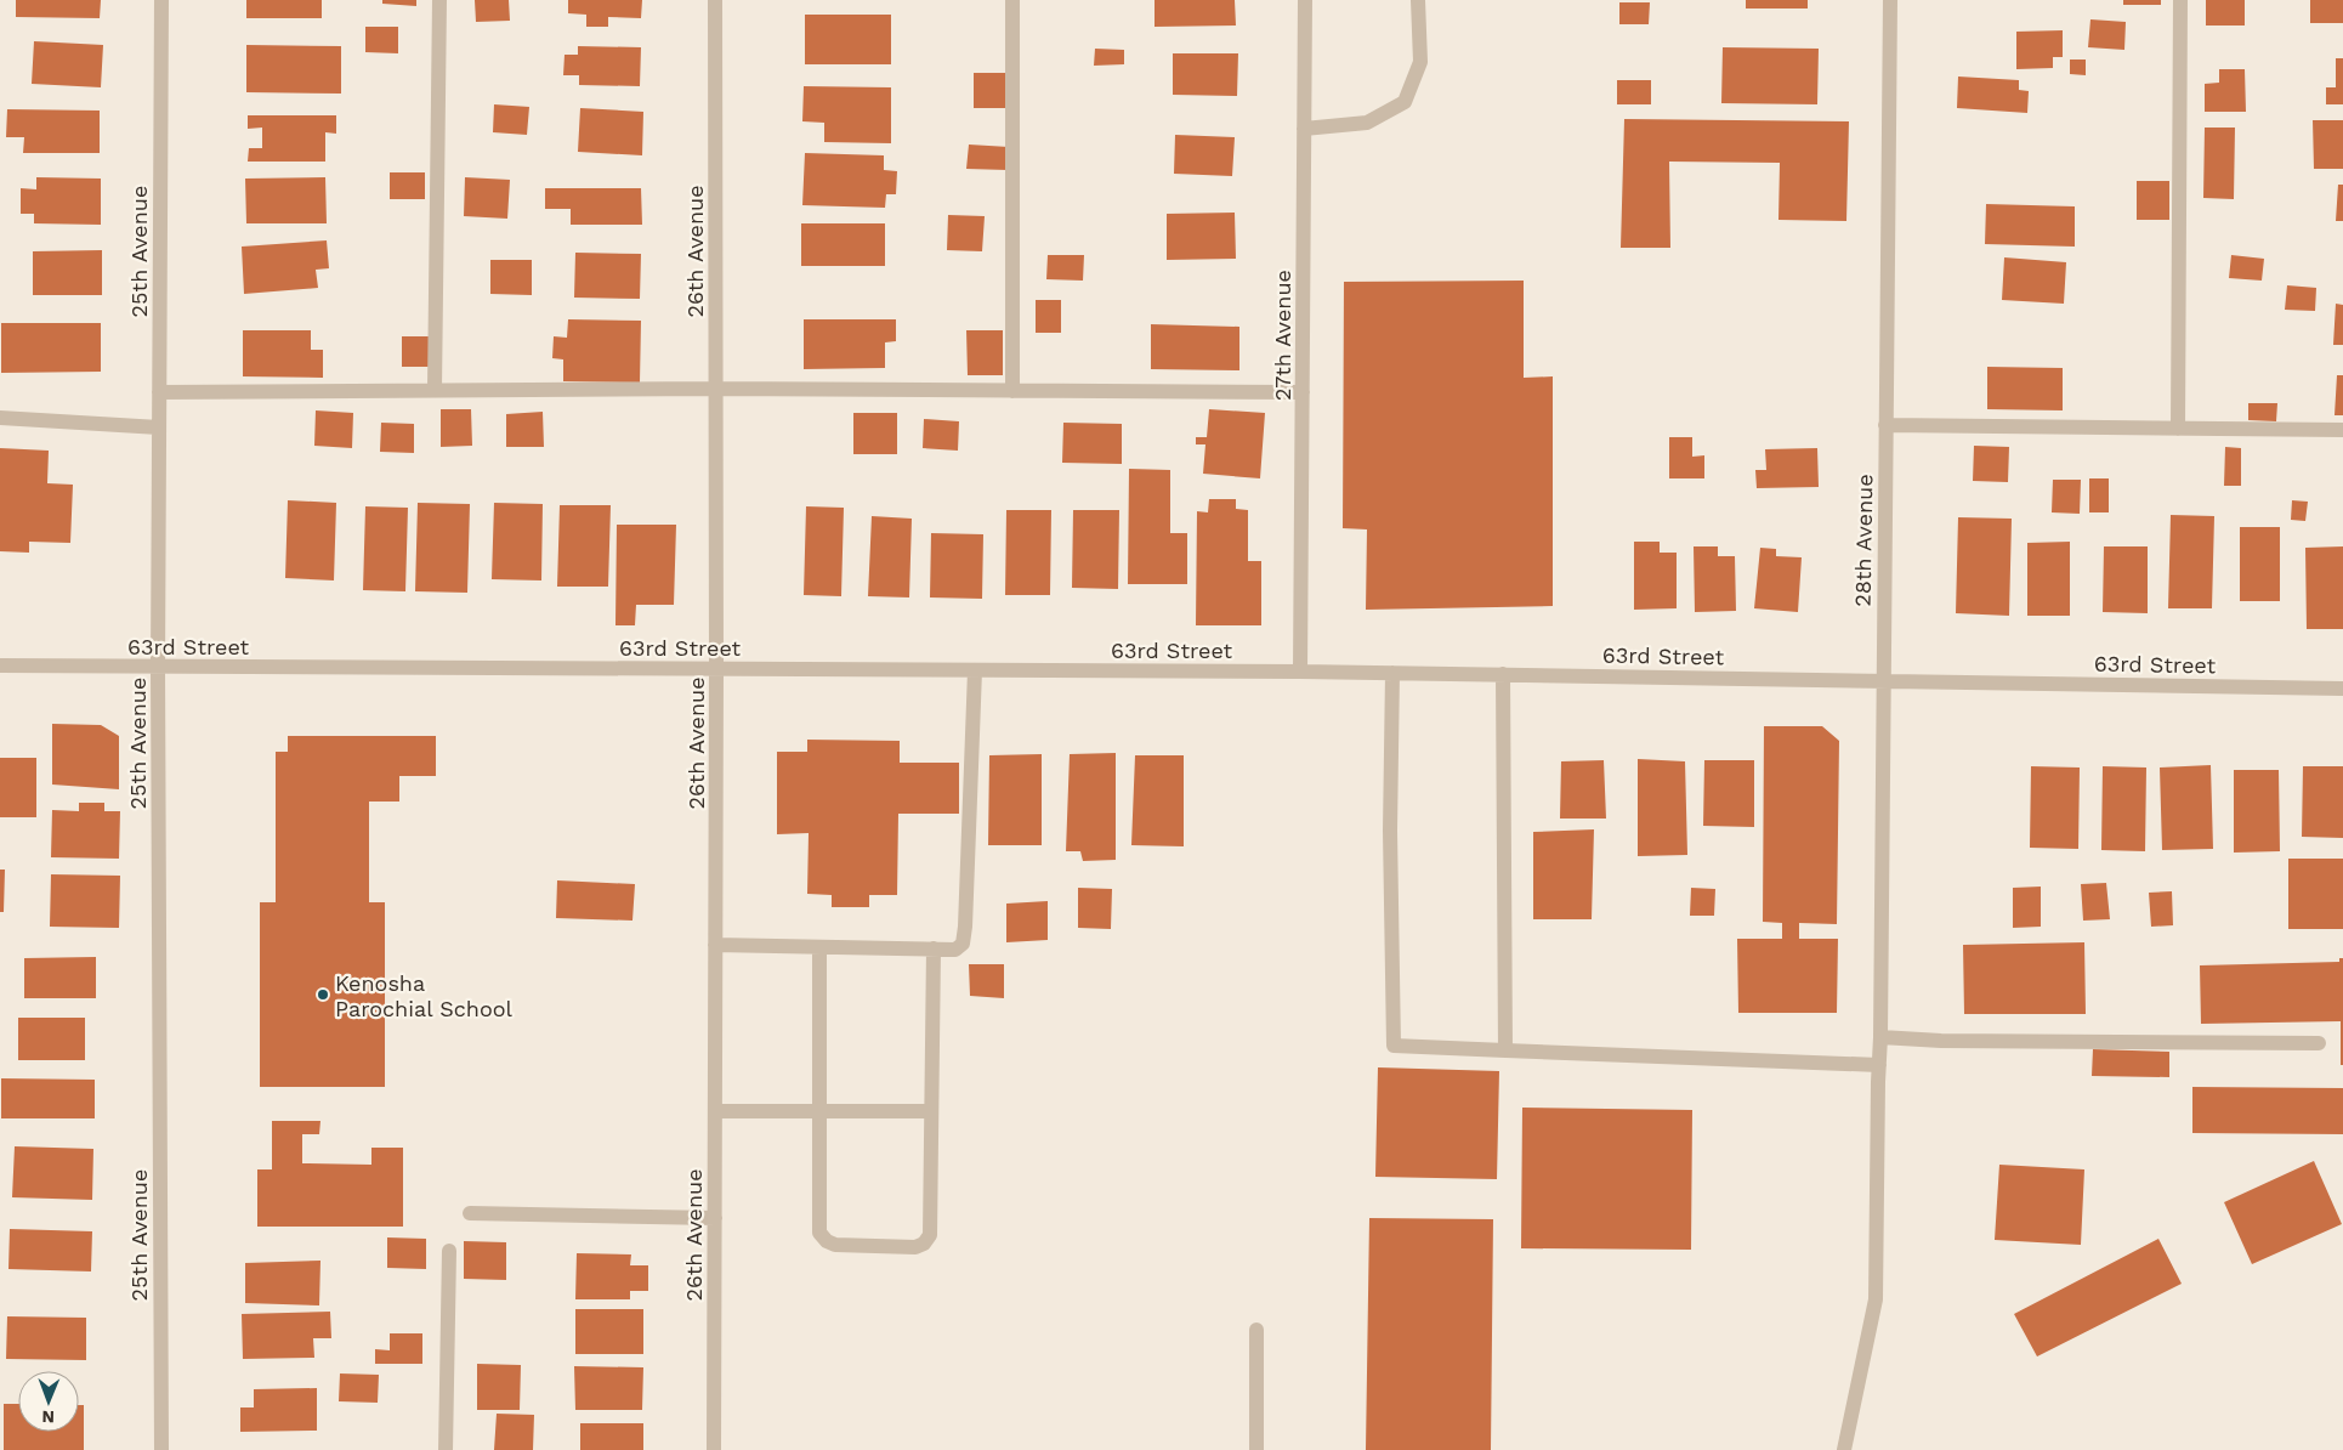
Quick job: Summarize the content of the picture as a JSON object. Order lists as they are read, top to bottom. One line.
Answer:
{"streets":{"street":["25th Avenue","26th Avenue","27th Avenue","28th Avenue","63rd Street"]},"crossings":[["25th Avenue","63rd Street"],["26th Avenue","63rd Street"],["27th Avenue","63rd Street"],["28th Avenue","63rd Street"]],"places":["Kenosha Parochial School"],"north":"bottom"}
